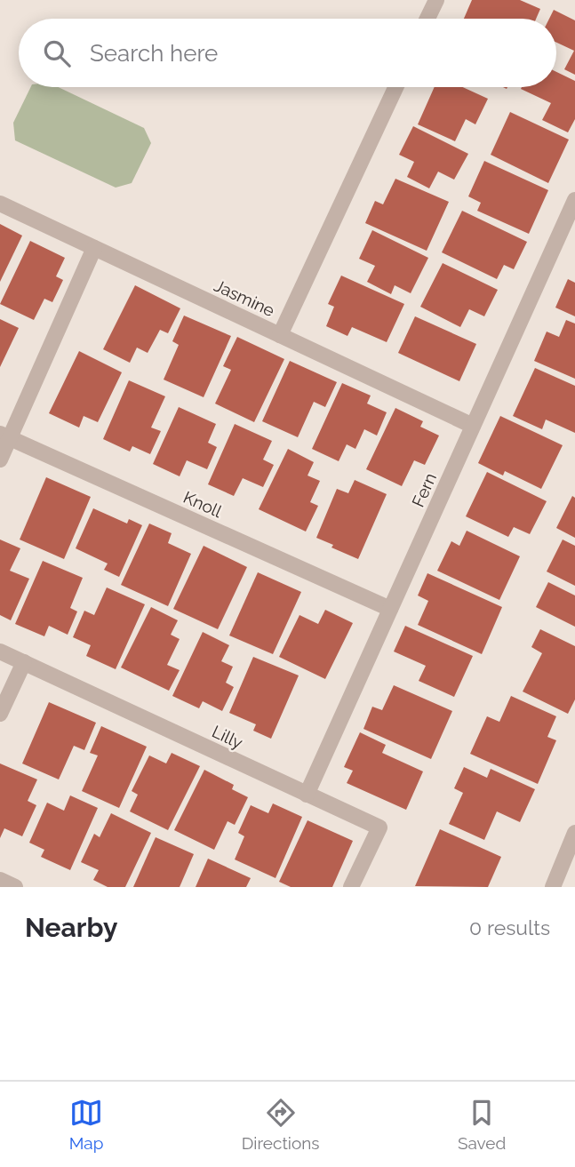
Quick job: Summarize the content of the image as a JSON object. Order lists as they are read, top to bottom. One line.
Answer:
{"streets":{"street":["Jasmine","Fern","Knoll","Lilly"]},"crossings":[["Jasmine","Fern"],["Fern","Knoll"],["Fern","Lilly"]],"page":{"search":"Search here","heading":["Nearby","0 results"],"nav":["Map","Directions","Saved"]}}
